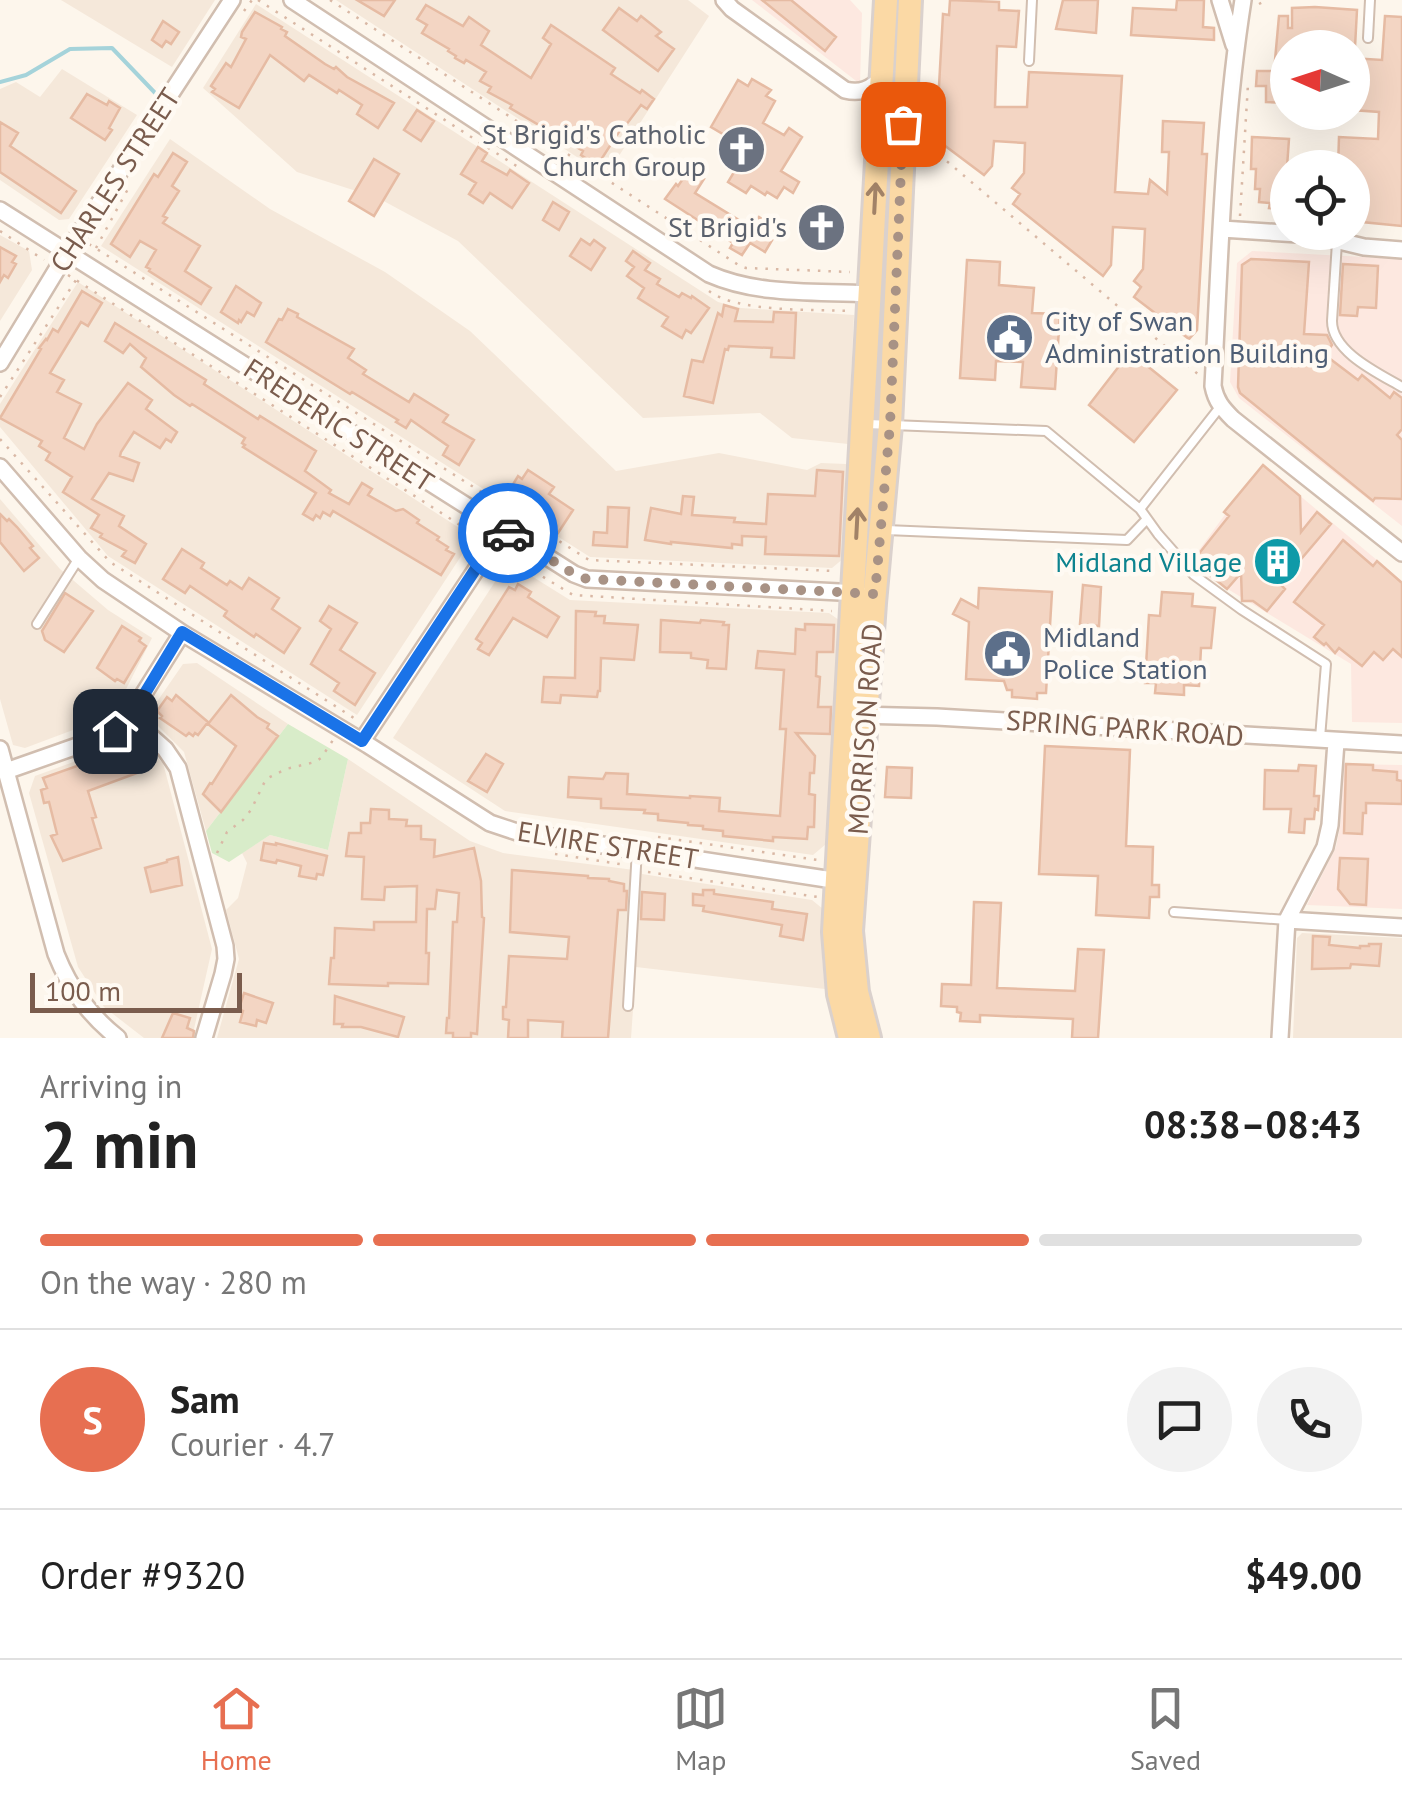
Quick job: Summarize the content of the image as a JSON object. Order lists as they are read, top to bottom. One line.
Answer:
{"streets":{"main road":["MORRISON ROAD"],"street":["CHARLES STREET","FREDERIC STREET","SPRING PARK ROAD","ELVIRE STREET"]},"crossings":[["CHARLES STREET","FREDERIC STREET"],["FREDERIC STREET","MORRISON ROAD"],["SPRING PARK ROAD","MORRISON ROAD"],["MORRISON ROAD","ELVIRE STREET"]],"places":{"church":["St Brigid's Catholic Church Group","St Brigid's"],"public building":["City of Swan Administration Building","Midland Police Station"],"building":["Midland Village"]},"scale_bar":"100 m","north":"left","page":{"scale":"100 m","heading":["2 min","Arriving in","08:38–08:43"],"panel":["Sam","Courier · 4.7","Order #9320","$49.00"],"bar":"On the way · 280 m","round":"S","tabs":["Home","Map","Saved"]}}
